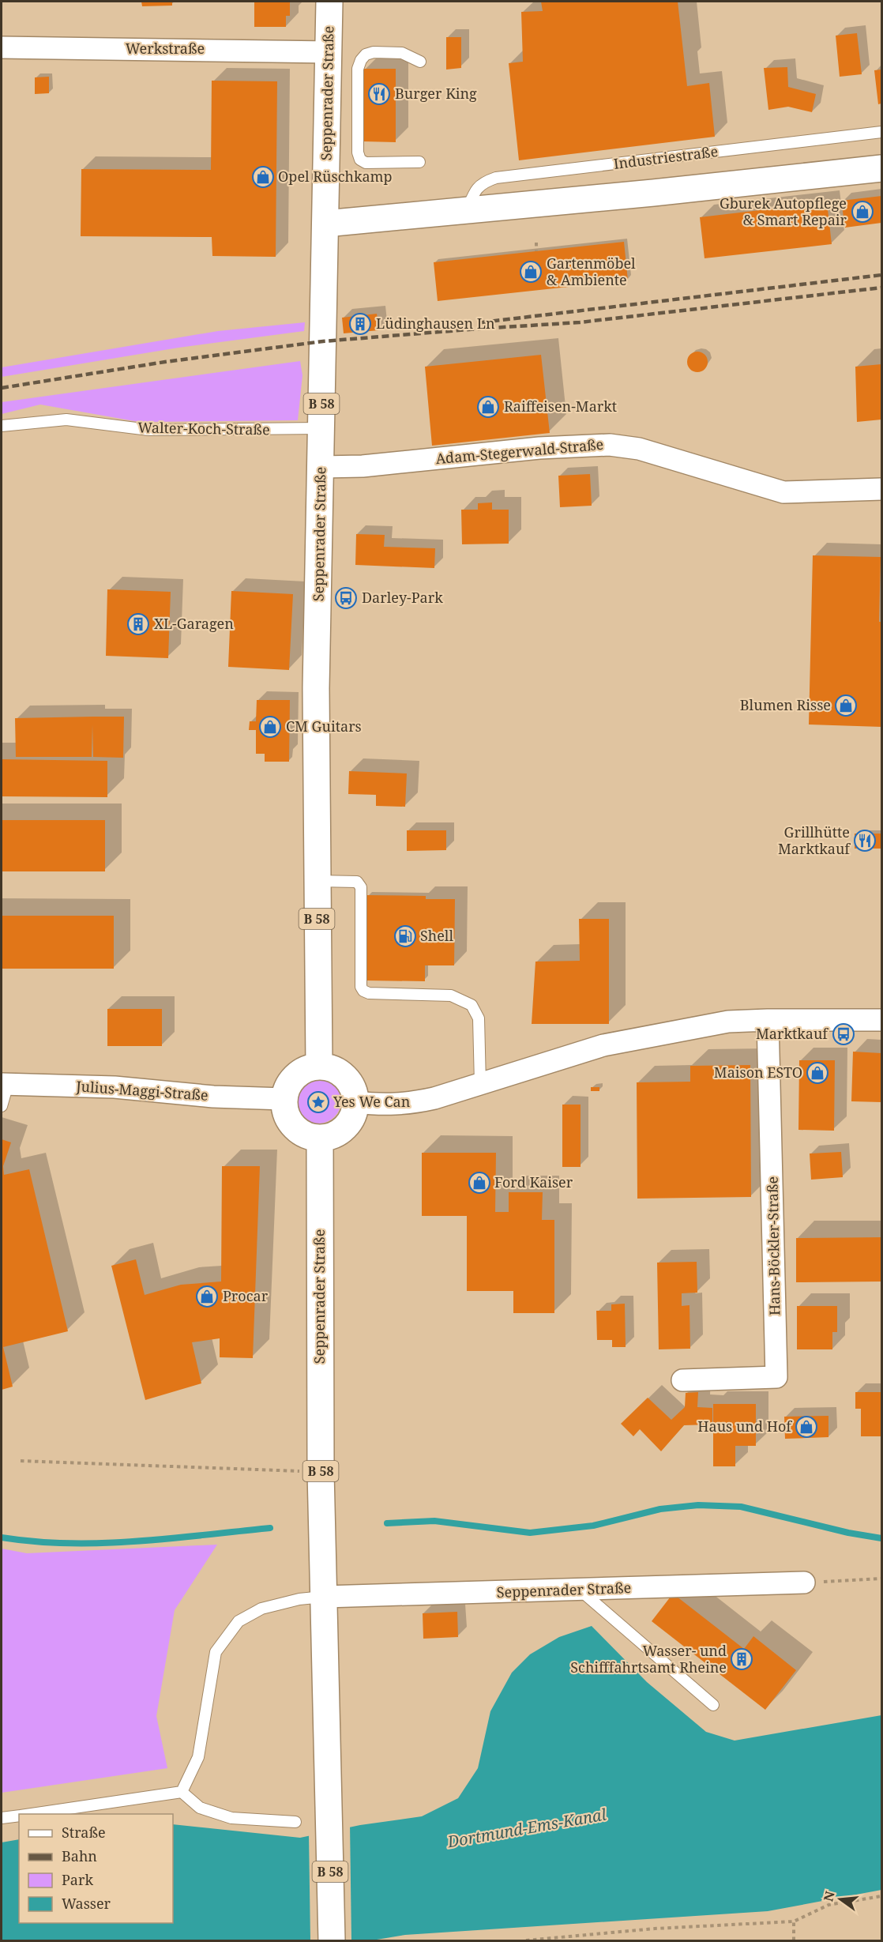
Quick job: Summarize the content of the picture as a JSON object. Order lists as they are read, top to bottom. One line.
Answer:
{"streets":{"main road":["Seppenrader Straße","B 58"],"street":["Werkstraße","Adam-Stegerwald-Straße","Julius-Maggi-Straße","Hans-Böckler-Straße"],"lane":["Industriestraße","Walter-Koch-Straße"]},"crossings":[["Werkstraße","Seppenrader Straße"],["Seppenrader Straße","Walter-Koch-Straße"],["Seppenrader Straße","Adam-Stegerwald-Straße"],["Seppenrader Straße","Julius-Maggi-Straße"]],"water":["Dortmund-Ems-Kanal"],"places":{"restaurant":["Burger King","Grillhütte Marktkauf"],"shop":["Opel Rüschkamp","Gburek Autopflege & Smart Repair","Gartenmöbel & Ambiente","Raiffeisen-Markt","Blumen Risse","CM Guitars","Maison ESTO","Ford Kaiser","Procar","Haus und Hof"],"building":["Lüdinghausen Ln","XL-Garagen","Wasser- und Schifffahrtsamt Rheine"],"bus stop":["Darley-Park","Marktkauf"],"fuel station":["Shell"],"place":["Yes We Can"]},"legend":["Straße","Bahn","Park","Wasser"],"north":"left"}
